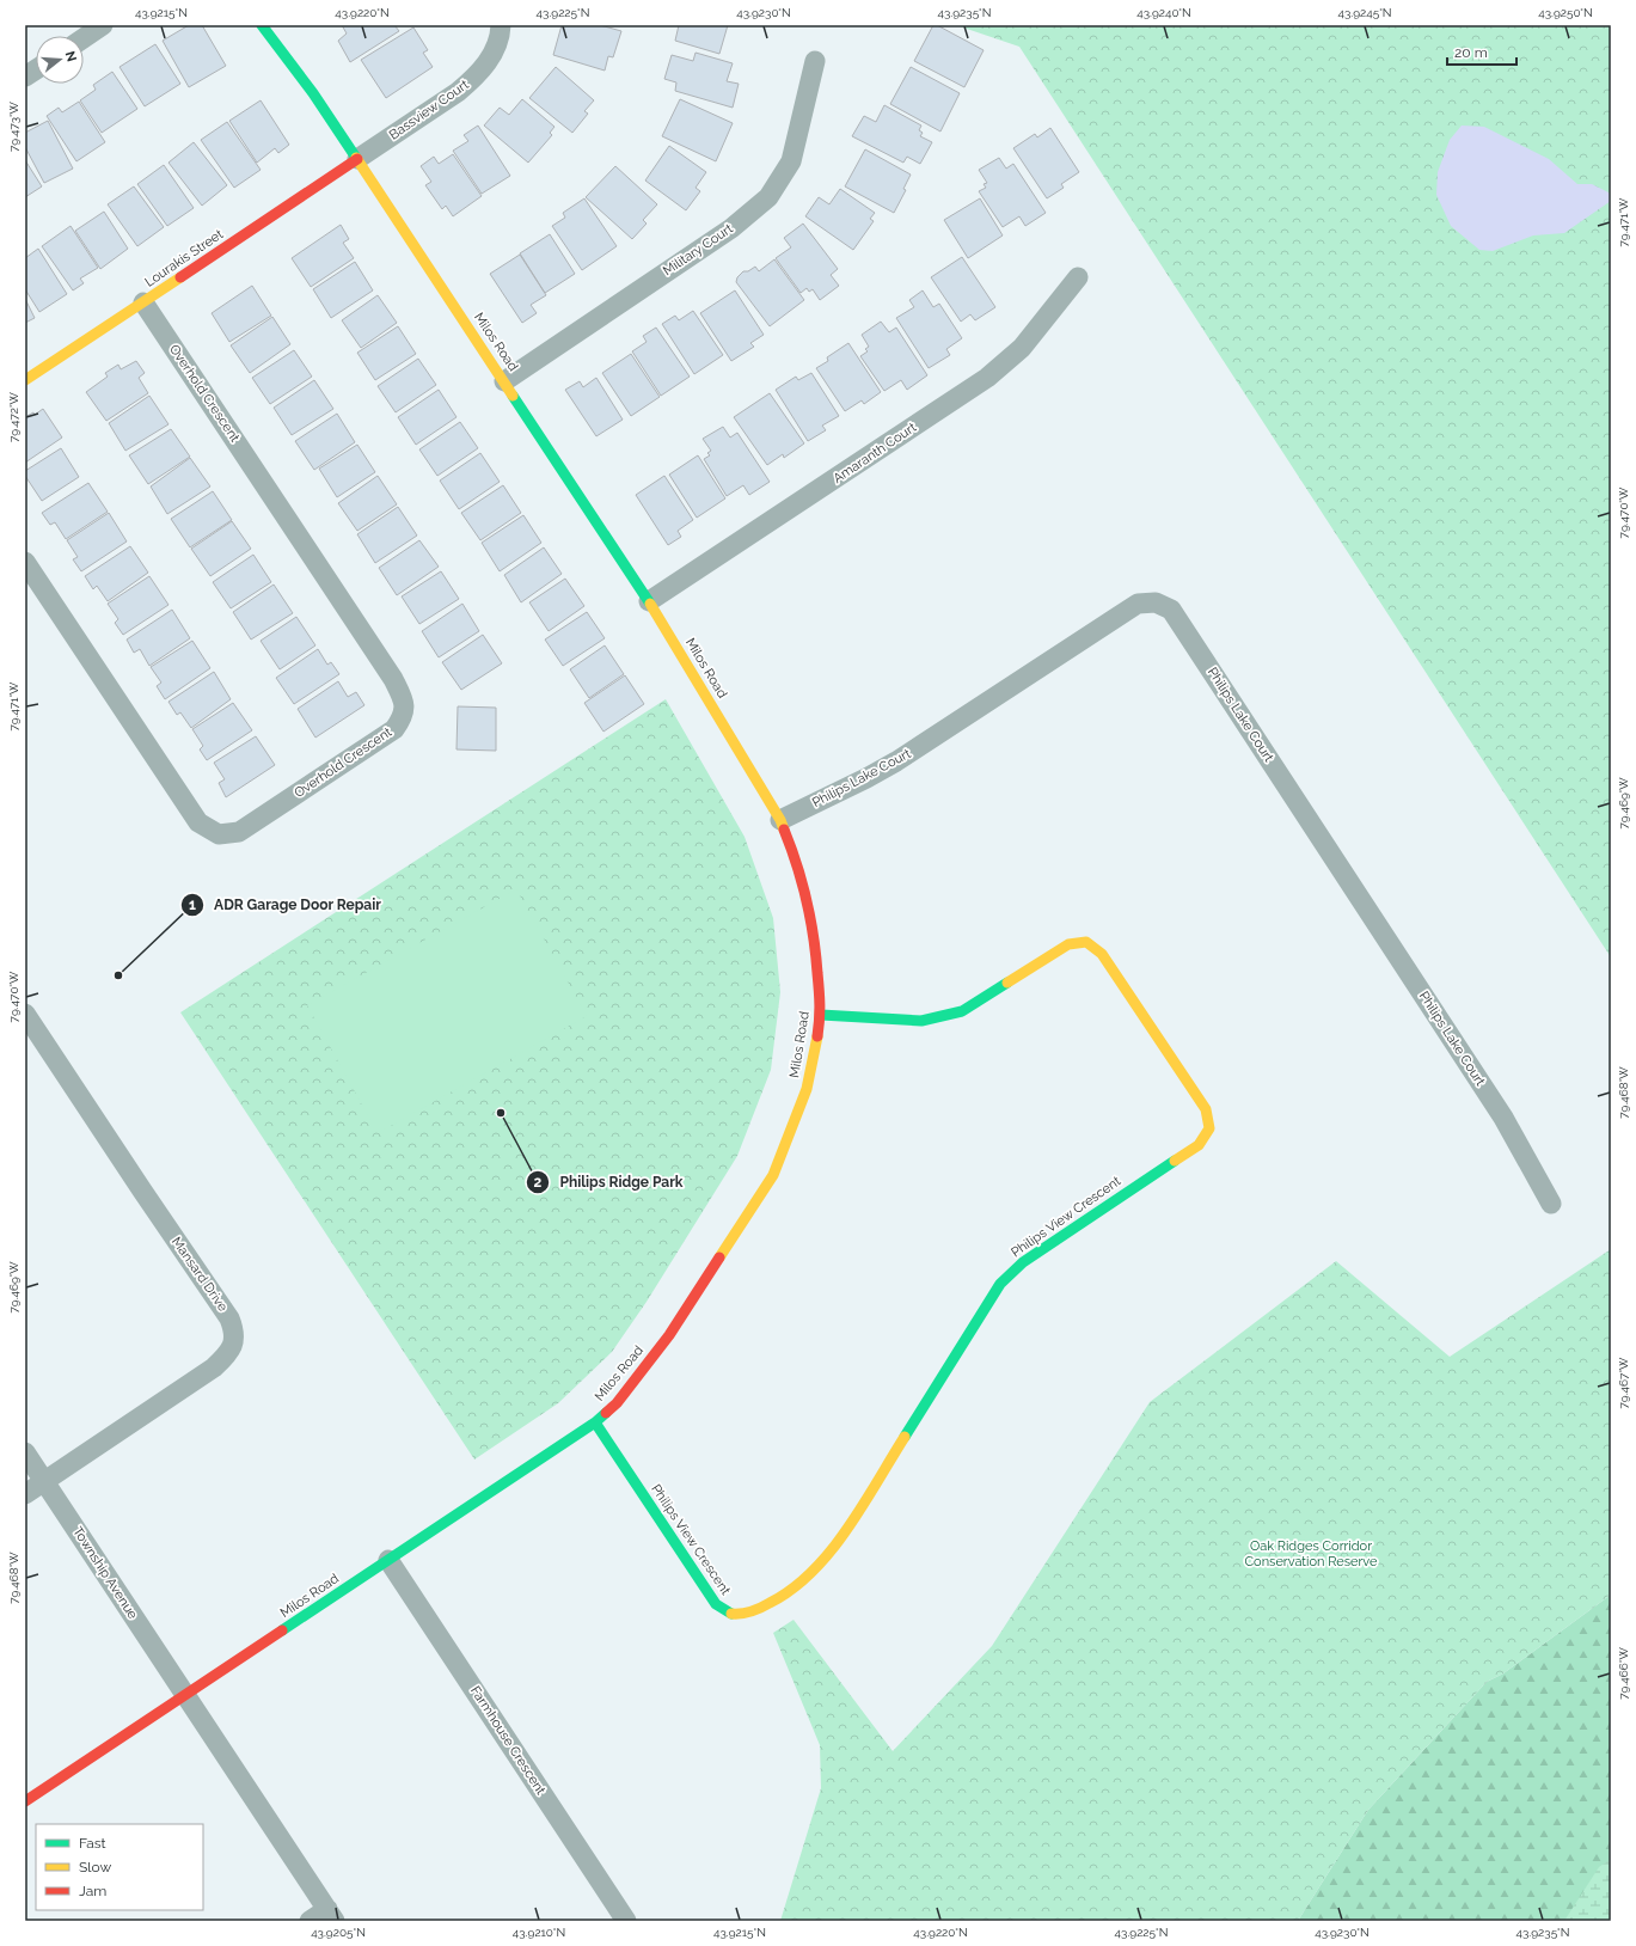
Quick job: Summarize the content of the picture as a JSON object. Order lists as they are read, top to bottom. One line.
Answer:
{"streets":{"street":["Bassview Court","Military Court","Lourakis Street","Milos Road","Overhold Crescent","Amaranth Court","Philips Lake Court","Philips View Crescent","Mansard Drive","Township Avenue","Farmhouse Crescent"]},"crossings":[["Bassview Court","Lourakis Street"],["Bassview Court","Milos Road"],["Military Court","Milos Road"],["Lourakis Street","Milos Road"],["Lourakis Street","Overhold Crescent"],["Milos Road","Amaranth Court"],["Milos Road","Philips Lake Court"],["Milos Road","Philips View Crescent"],["Milos Road","Township Avenue"],["Milos Road","Farmhouse Crescent"],["Mansard Drive","Township Avenue"]],"parks":["Oak Ridges Corridor Conservation Reserve"],"places":["ADR Garage Door Repair","Philips Ridge Park"],"legend":["Fast","Slow","Jam"],"scale_bar":"20 m","north":"right","coordinates":["43.9215°N","43.9220°N","43.9225°N","43.9230°N","43.9235°N","43.9240°N","43.9245°N","43.9250°N","79.473°W","79.471°W","79.472°W","79.470°W","79.469°W","79.468°W","79.467°W","79.466°W","43.9205°N","43.9210°N"]}
